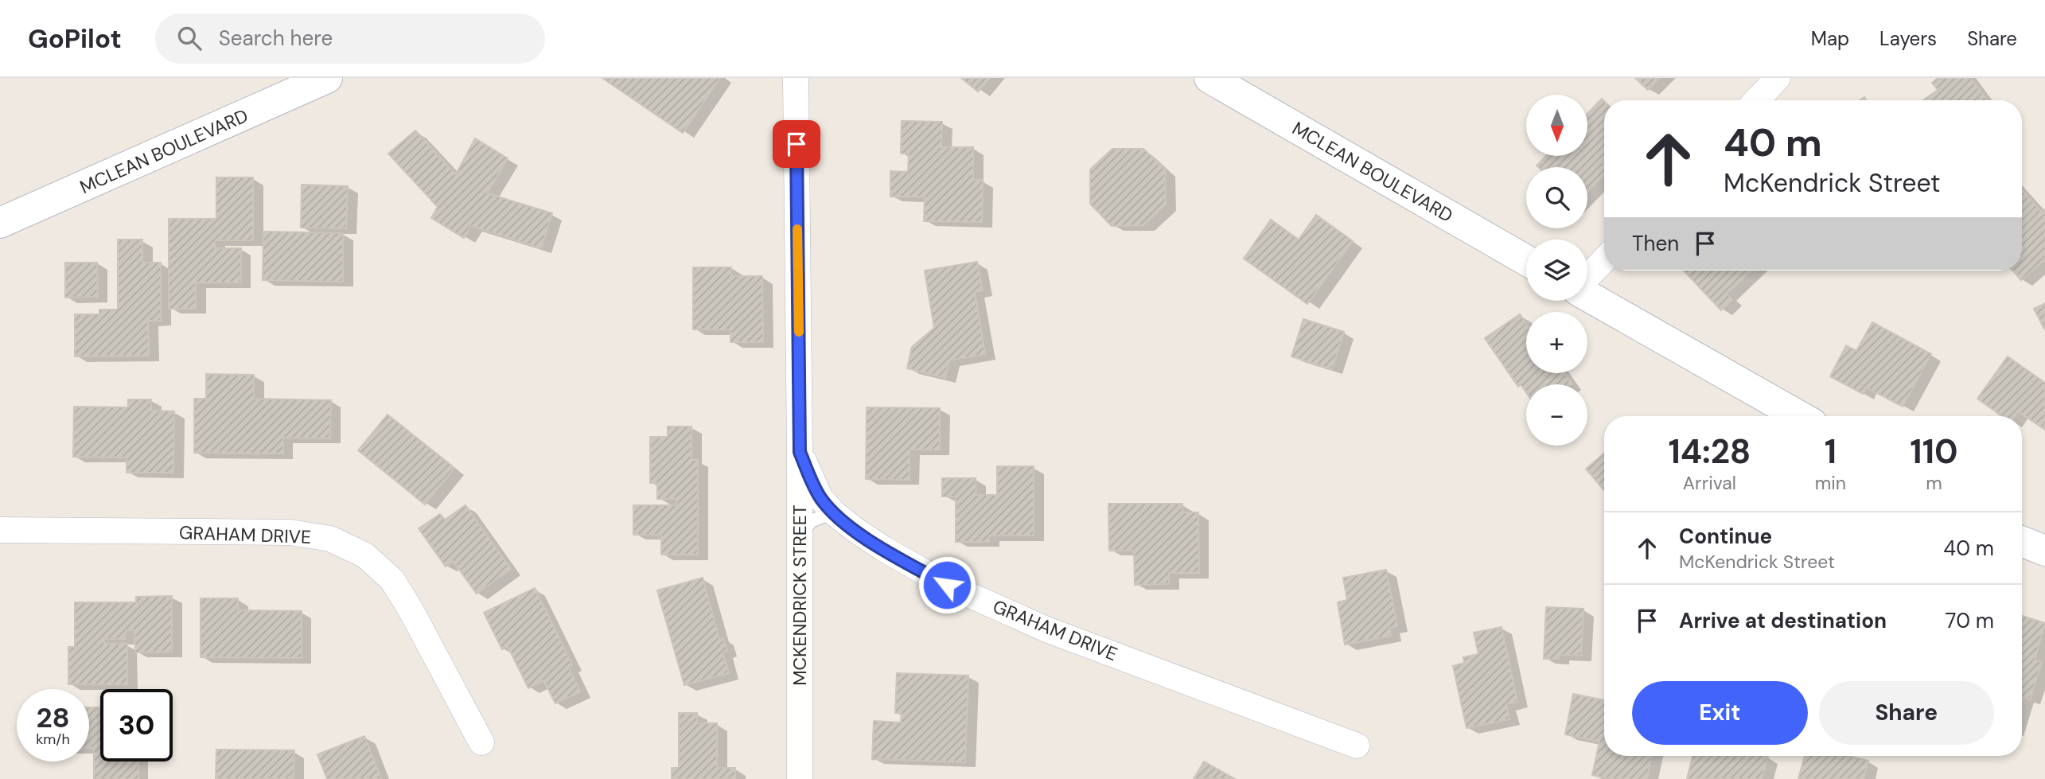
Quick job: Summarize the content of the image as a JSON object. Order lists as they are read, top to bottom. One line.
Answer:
{"streets":{"street":["MCLEAN BOULEVARD","GRAHAM DRIVE","MCKENDRICK STREET"]},"crossings":[["GRAHAM DRIVE","MCKENDRICK STREET"]],"north":"bottom","page":{"header":"GoPilot","search":"Search here","nav":["Map","Layers","Share"],"map_buttons":["+","−"],"turn":["40 m","McKendrick Street"],"then":"Then","eta":["14:28","Arrival","1","min","110","m"],"list":[{"name":"Continue","note":"McKendrick Street","value":"40 m"},{"name":"Arrive at destination","value":"70 m"}],"buttons":["Exit","Share"],"speed":"28 km/h","limit":"30"}}
